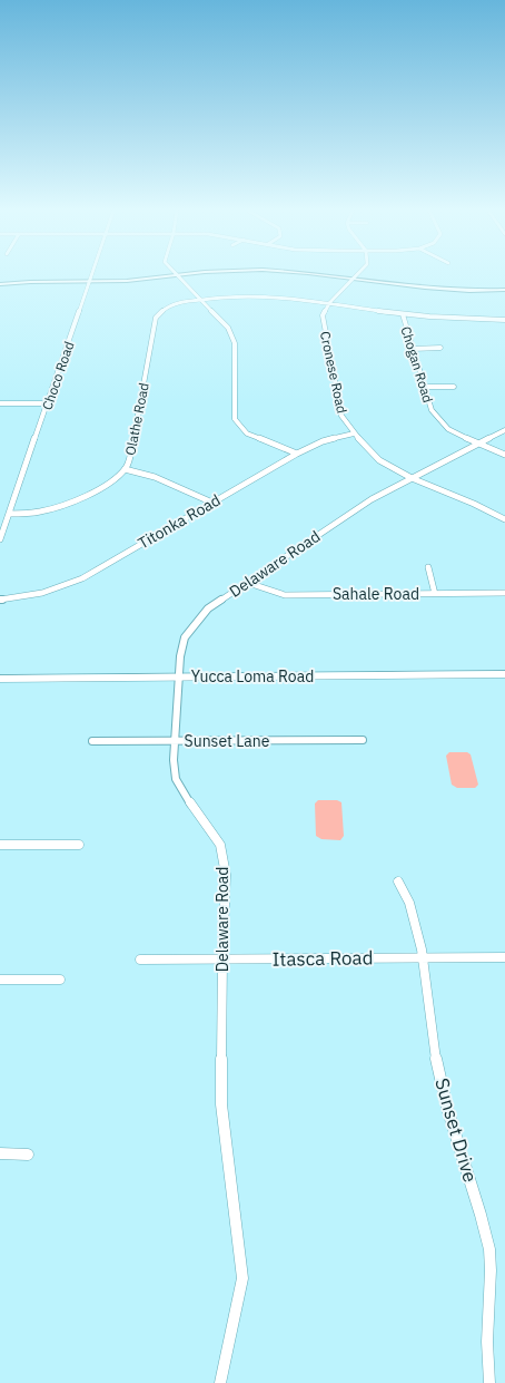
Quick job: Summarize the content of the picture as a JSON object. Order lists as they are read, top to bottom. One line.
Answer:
{"streets":{"main road":["Yucca Loma Road"],"street":["Chogan Road","Cronese Road","Choco Road","Olathe Road","Titonka Road","Delaware Road","Sahale Road","Sunset Lane","Itasca Road","Sunset Drive"]},"crossings":[["Chogan Road","Olathe Road"],["Chogan Road","Delaware Road"],["Cronese Road","Olathe Road"],["Cronese Road","Titonka Road"],["Cronese Road","Delaware Road"],["Choco Road","Olathe Road"],["Delaware Road","Sahale Road"],["Delaware Road","Yucca Loma Road"],["Delaware Road","Sunset Lane"],["Delaware Road","Itasca Road"],["Itasca Road","Sunset Drive"]]}
